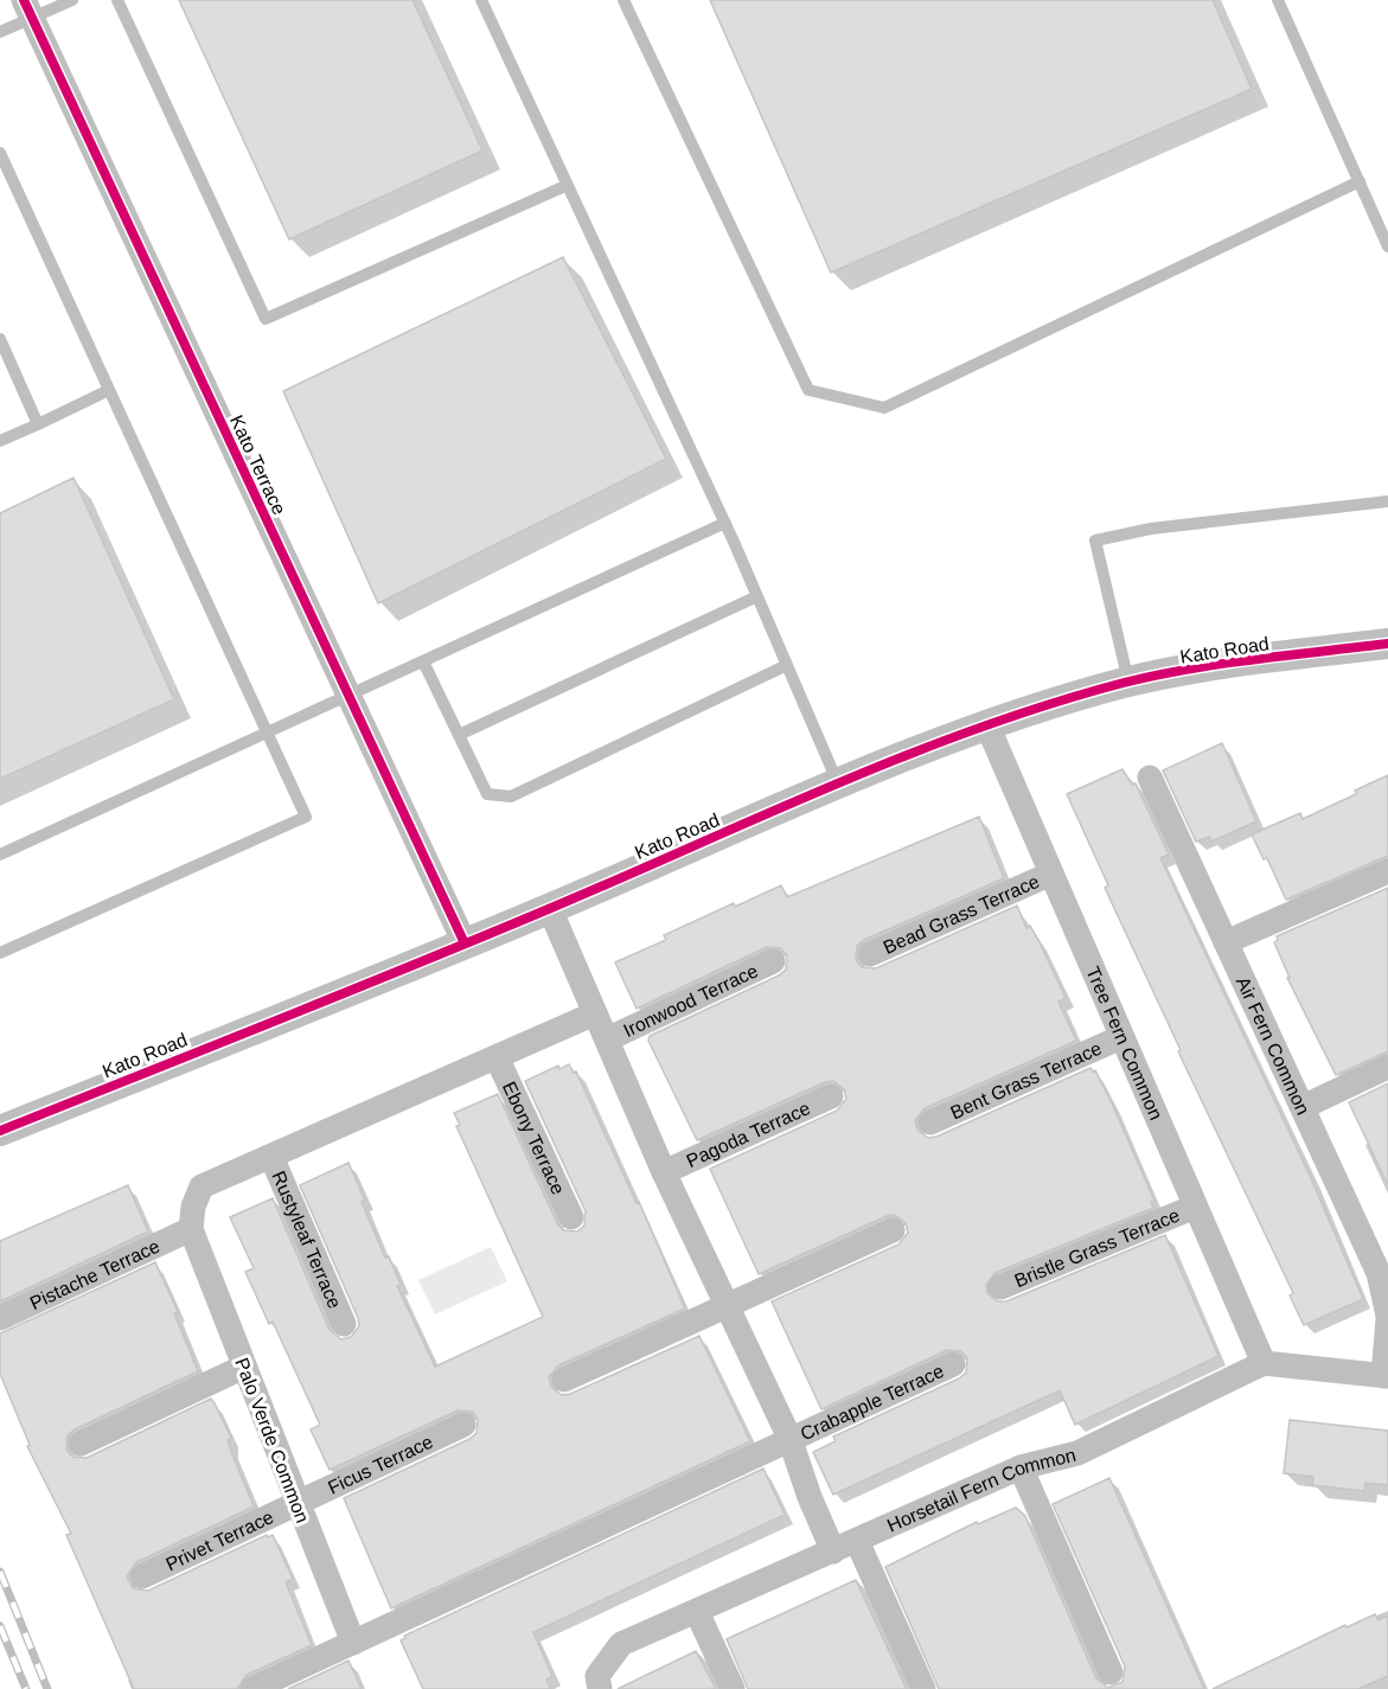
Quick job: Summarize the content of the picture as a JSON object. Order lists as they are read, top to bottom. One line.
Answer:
{"streets":{"street":["Kato Terrace","Kato Road","Bead Grass Terrace","Ironwood Terrace","Tree Fern Common","Air Fern Common","Bent Grass Terrace","Pagoda Terrace","Ebony Terrace","Rustyleaf Terrace","Bristle Grass Terrace","Pistache Terrace","Crabapple Terrace","Palo Verde Common","Ficus Terrace","Horsetail Fern Common","Privet Terrace"]},"crossings":[["Kato Terrace","Kato Road"],["Kato Road","Tree Fern Common"],["Bead Grass Terrace","Tree Fern Common"],["Tree Fern Common","Bent Grass Terrace"],["Tree Fern Common","Bristle Grass Terrace"],["Tree Fern Common","Horsetail Fern Common"],["Pistache Terrace","Palo Verde Common"],["Palo Verde Common","Ficus Terrace"],["Palo Verde Common","Privet Terrace"],["Ficus Terrace","Privet Terrace"]]}
